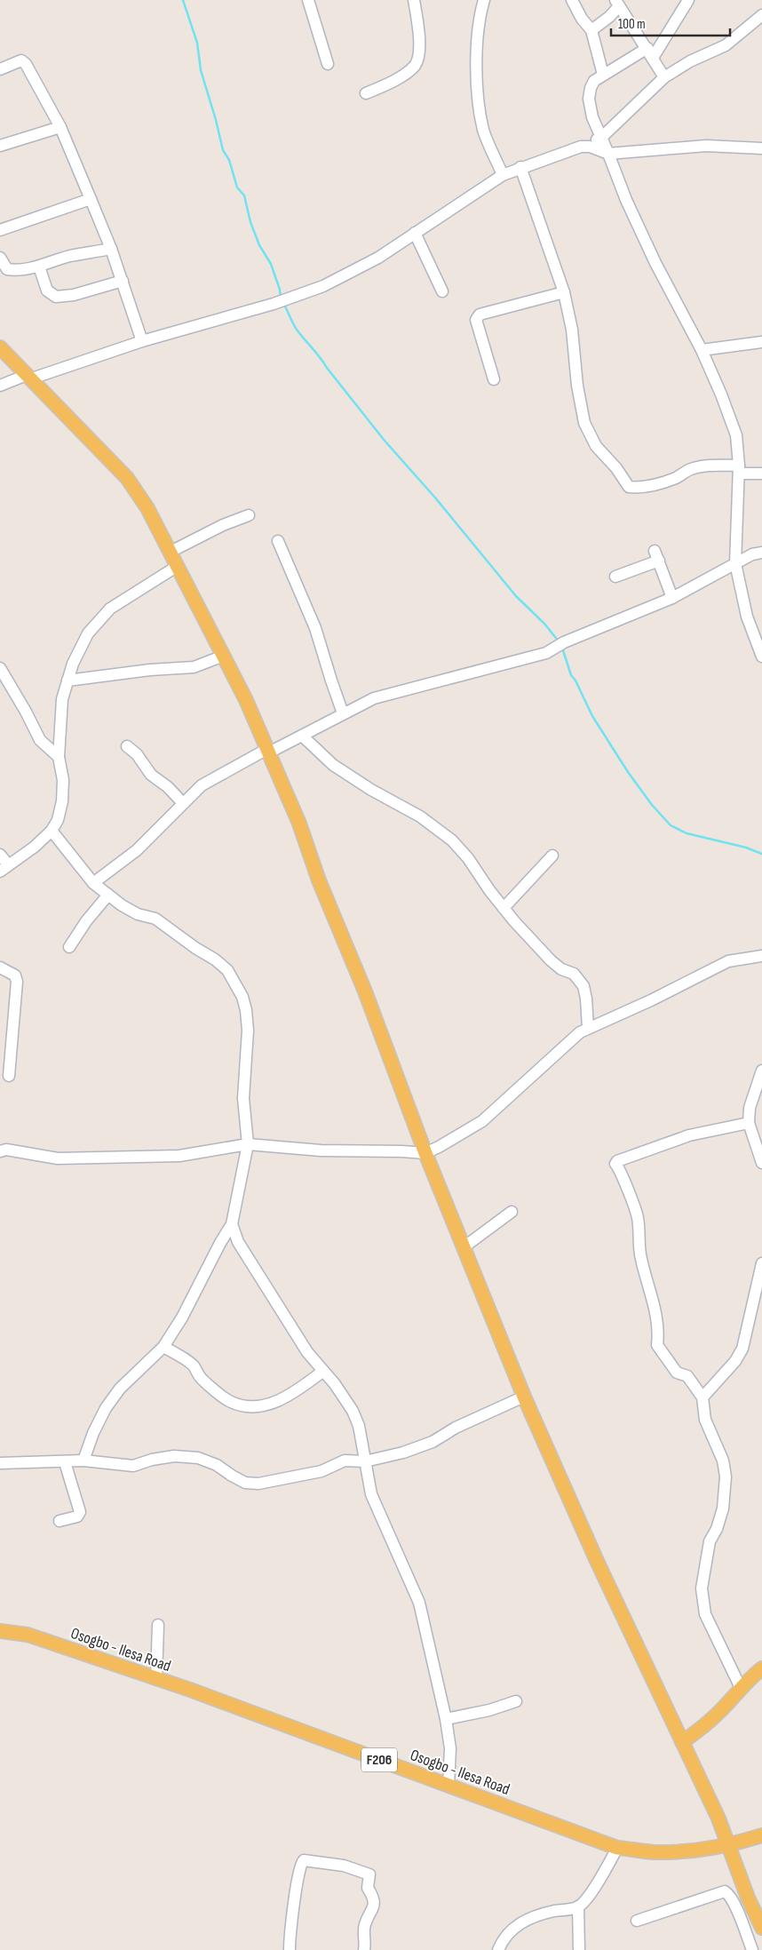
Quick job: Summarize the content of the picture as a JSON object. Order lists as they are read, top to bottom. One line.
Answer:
{"streets":{"main road":["Osogbo - Ilesa Road","F206"]},"scale_bar":"100 m"}
